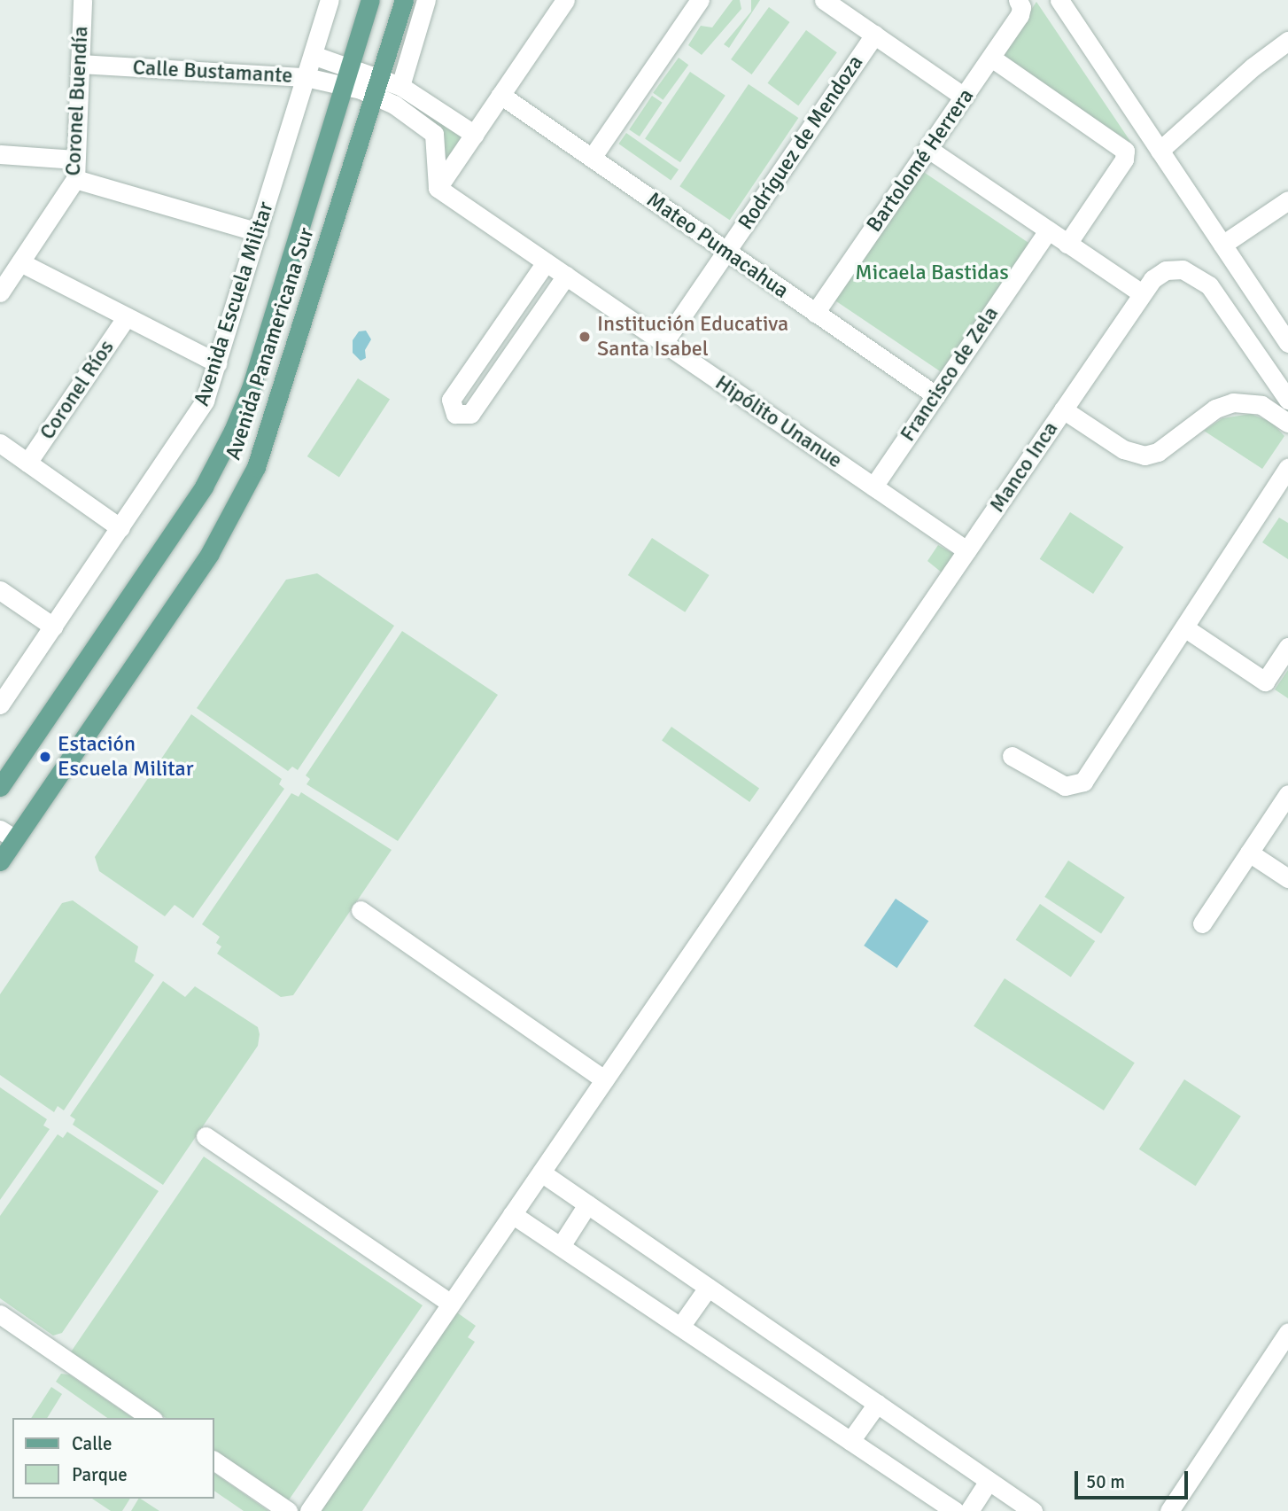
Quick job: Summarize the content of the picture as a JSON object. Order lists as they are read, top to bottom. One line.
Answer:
{"streets":{"main road":["Avenida Panamericana Sur"],"street":["Calle Bustamante","Coronel Buendía","Rodríguez de Mendoza","Bartolomé Herrera","Mateo Pumacahua","Avenida Escuela Militar","Francisco de Zela","Coronel Ríos","Hipólito Unanue","Manco Inca"]},"crossings":[["Calle Bustamante","Coronel Buendía"],["Calle Bustamante","Avenida Escuela Militar"],["Calle Bustamante","Avenida Panamericana Sur"],["Rodríguez de Mendoza","Mateo Pumacahua"],["Rodríguez de Mendoza","Hipólito Unanue"],["Bartolomé Herrera","Mateo Pumacahua"],["Mateo Pumacahua","Francisco de Zela"],["Francisco de Zela","Hipólito Unanue"],["Hipólito Unanue","Manco Inca"]],"parks":["Micaela Bastidas"],"places":["Institución Educativa Santa Isabel","Estación Escuela Militar"],"legend":["Calle","Parque"],"scale_bar":"50 m"}
